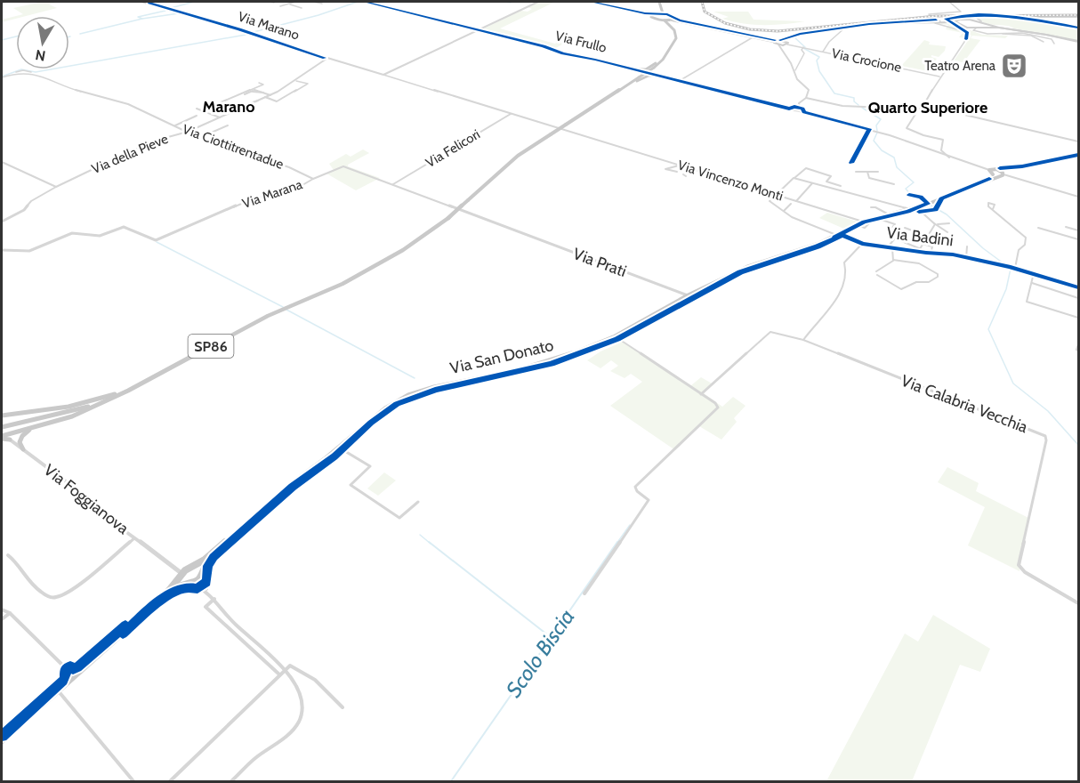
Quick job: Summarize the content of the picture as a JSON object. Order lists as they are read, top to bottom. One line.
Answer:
{"streets":{"main road":["SP86","Via San Donato"],"street":["Via Marano","Via Frullo","Via Crocione","Via Ciottitrentadue","Via Felicori","Via della Pieve","Via Vincenzo Monti","Via Marana","Via Badini","Via Prati","Via Calabria Vecchia","Via Foggianova"]},"crossings":[["Via Marano","Via Felicori"],["Via Marano","Via della Pieve"],["Via Marano","Via Vincenzo Monti"],["Via Ciottitrentadue","Via della Pieve"],["Via Ciottitrentadue","Via Marana"],["Via Felicori","Via Marana"],["Via Vincenzo Monti","Via San Donato"],["Via Marana","Via Prati"],["Via Badini","Via San Donato"],["Via Prati","Via San Donato"],["Via San Donato","Via Foggianova"]],"districts":["Marano","Quarto Superiore"],"water":["Scolo Biscia"],"places":{"theatre":["Teatro Arena"]},"north":"bottom"}
